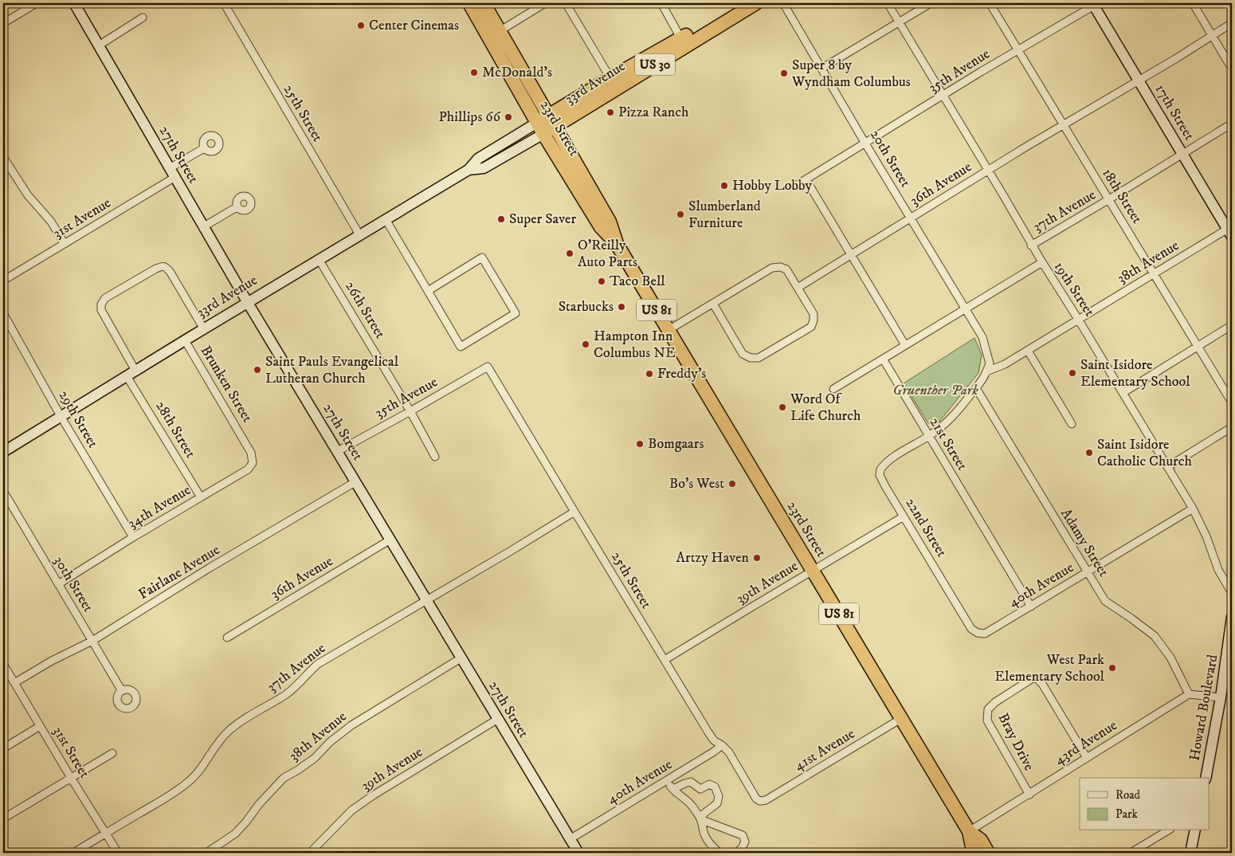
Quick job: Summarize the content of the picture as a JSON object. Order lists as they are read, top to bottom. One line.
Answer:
{"streets":{"highway":["US 30","33rd Avenue","23rd Street","US 81"],"street":["35th Avenue","17th Street","25th Street","27th Street","20th Street","36th Avenue","18th Street","37th Avenue","31st Avenue","38th Avenue","19th Street","26th Street","Brunken Street","29th Street","28th Street","21st Street","34th Avenue","22nd Street","Adamy Street","Fairlane Avenue","39th Avenue","30th Street","40th Avenue","Howard Boulevard","Bray Drive","43rd Avenue","41st Avenue","31st Street"]},"crossings":[["35th Avenue","17th Street"],["35th Avenue","25th Street"],["35th Avenue","27th Street"],["35th Avenue","20th Street"],["35th Avenue","18th Street"],["35th Avenue","19th Street"],["35th Avenue","26th Street"],["33rd Avenue","25th Street"],["33rd Avenue","23rd Street"],["33rd Avenue","27th Street"],["33rd Avenue","26th Street"],["33rd Avenue","Brunken Street"],["33rd Avenue","29th Street"],["33rd Avenue","28th Street"],["17th Street","36th Avenue"],["17th Street","37th Avenue"],["17th Street","38th Avenue"],["25th Street","37th Avenue"],["25th Street","39th Avenue"],["25th Street","40th Avenue"],["25th Street","41st Avenue"],["23rd Street","39th Avenue"],["23rd Street","43rd Avenue"],["23rd Street","41st Avenue"],["27th Street","36th Avenue"],["27th Street","37th Avenue"],["27th Street","31st Avenue"],["27th Street","38th Avenue"],["27th Street","Fairlane Avenue"],["27th Street","39th Avenue"],["27th Street","40th Avenue"],["20th Street","36th Avenue"],["20th Street","38th Avenue"],["20th Street","22nd Street"],["36th Avenue","18th Street"],["36th Avenue","19th Street"],["18th Street","37th Avenue"],["18th Street","38th Avenue"],["37th Avenue","19th Street"],["37th Avenue","31st Street"],["38th Avenue","19th Street"],["38th Avenue","22nd Street"],["19th Street","40th Avenue"],["Brunken Street","34th Avenue"],["29th Street","34th Avenue"],["28th Street","34th Avenue"],["21st Street","22nd Street"],["21st Street","40th Avenue"],["34th Avenue","30th Street"],["22nd Street","Adamy Street"],["22nd Street","39th Avenue"],["22nd Street","40th Avenue"],["Adamy Street","40th Avenue"],["Adamy Street","43rd Avenue"],["Fairlane Avenue","30th Street"],["Fairlane Avenue","31st Street"],["Bray Drive","43rd Avenue"]],"parks":["Gruenther Park"],"places":["Center Cinemas","McDonald's","Super 8 by Wyndham Columbus","Pizza Ranch","Phillips 66","Hobby Lobby","Slumberland Furniture","Super Saver","O'Reilly Auto Parts","Taco Bell","Starbucks","Hampton Inn Columbus NE","Saint Pauls Evangelical Lutheran Church","Saint Isidore Elementary School","Freddy's","Word Of Life Church","Bomgaars","Saint Isidore Catholic Church","Bo's West","Artzy Haven","West Park Elementary School"],"legend":["Road","Park"]}
